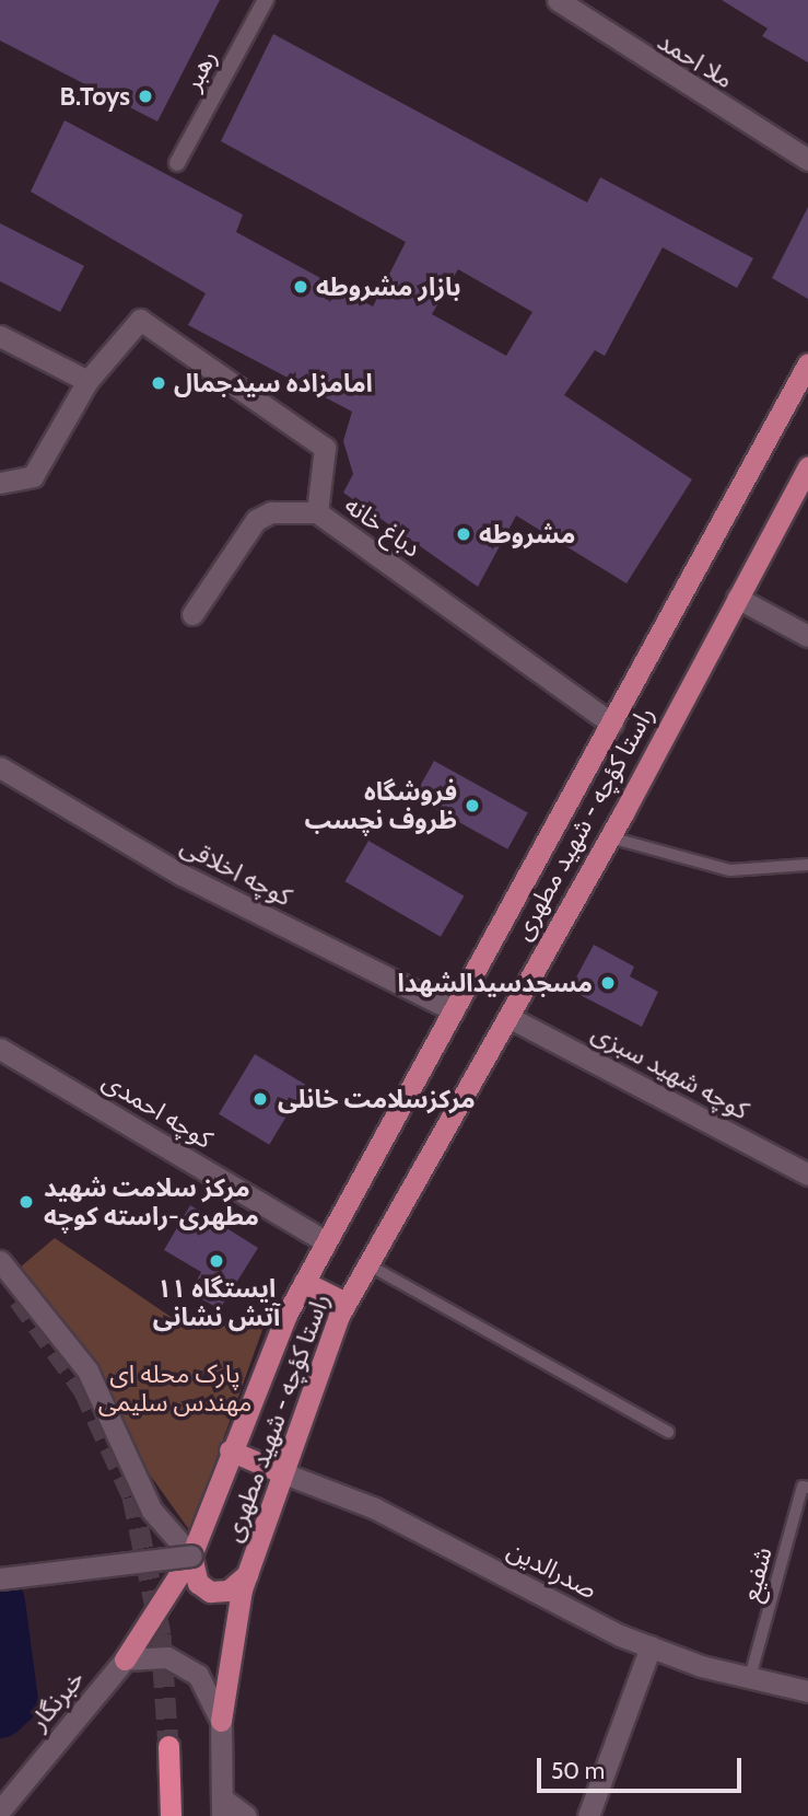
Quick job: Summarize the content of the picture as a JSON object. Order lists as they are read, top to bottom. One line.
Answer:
{"streets":{"main road":["راستا کؤچه - شهید مطهری"],"street":["ملا احمد","رهبر","دباغ خانه","کوچه اخلاقی","کوچه شهید سبزی","کوچه احمدی","صدرالدین","خبرنگار"],"lane":["شفیع"]},"crossings":[["دباغ خانه","راستا کؤچه - شهید مطهری"],["راستا کؤچه - شهید مطهری","کوچه اخلاقی"],["راستا کؤچه - شهید مطهری","کوچه شهید سبزی"],["راستا کؤچه - شهید مطهری","کوچه احمدی"],["راستا کؤچه - شهید مطهری","صدرالدین"],["راستا کؤچه - شهید مطهری","خبرنگار"],["صدرالدین","شفیع"]],"parks":["پارک محله ای مهندس سلیمی"],"places":["B.Toys","بازار مشروطه","امامزاده سیدجمال","مشروطه","فروشگاه ظروف نچسب","مسجدسیدالشهدا","مرکزسلامت خانلی","مرکز سلامت شهید مطهری-راسته کوچه","ایستگاه ۱۱ آتش نشانی"],"scale_bar":"50 m"}
